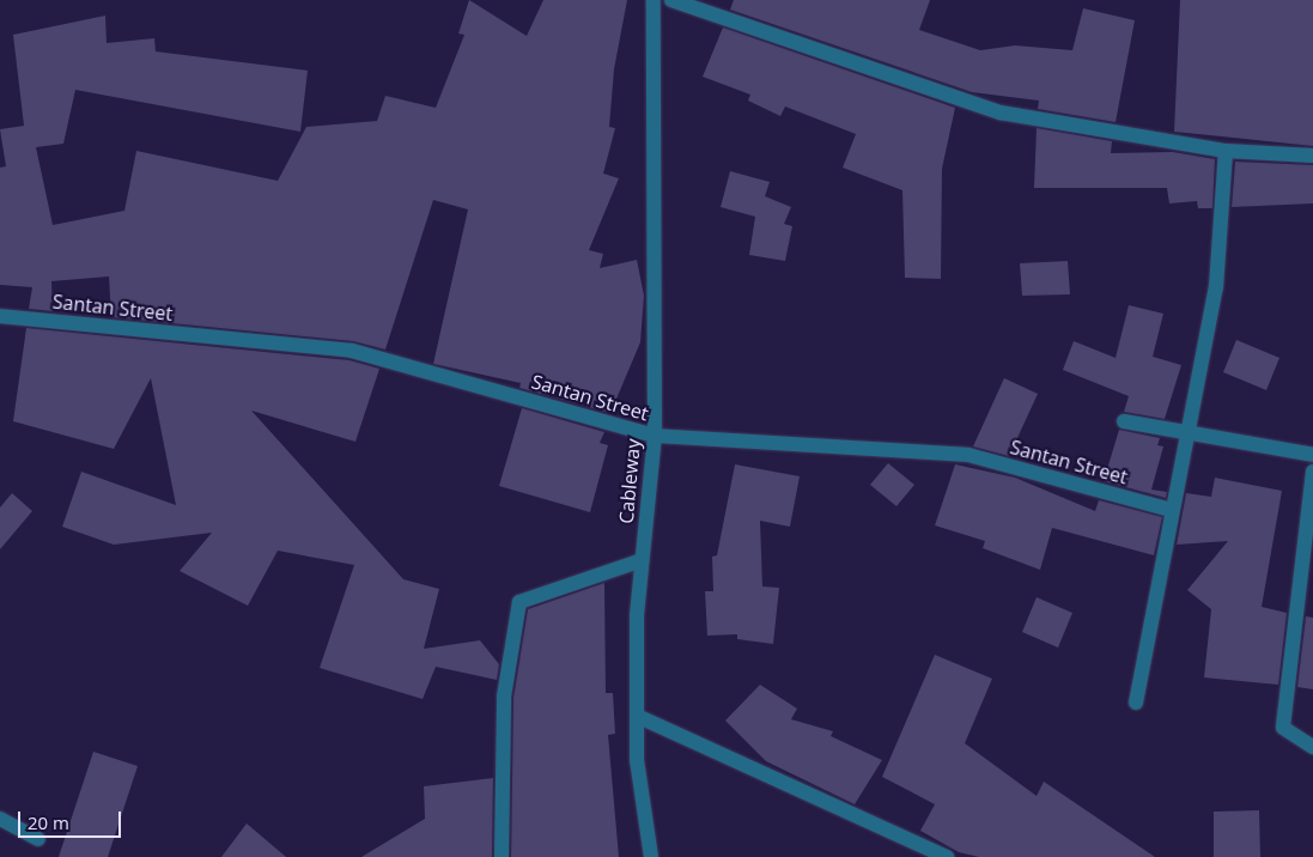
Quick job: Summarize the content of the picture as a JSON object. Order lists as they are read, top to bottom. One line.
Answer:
{"streets":{"street":["Santan Street","Cableway"]},"crossings":[["Santan Street","Cableway"]],"scale_bar":"20 m"}
